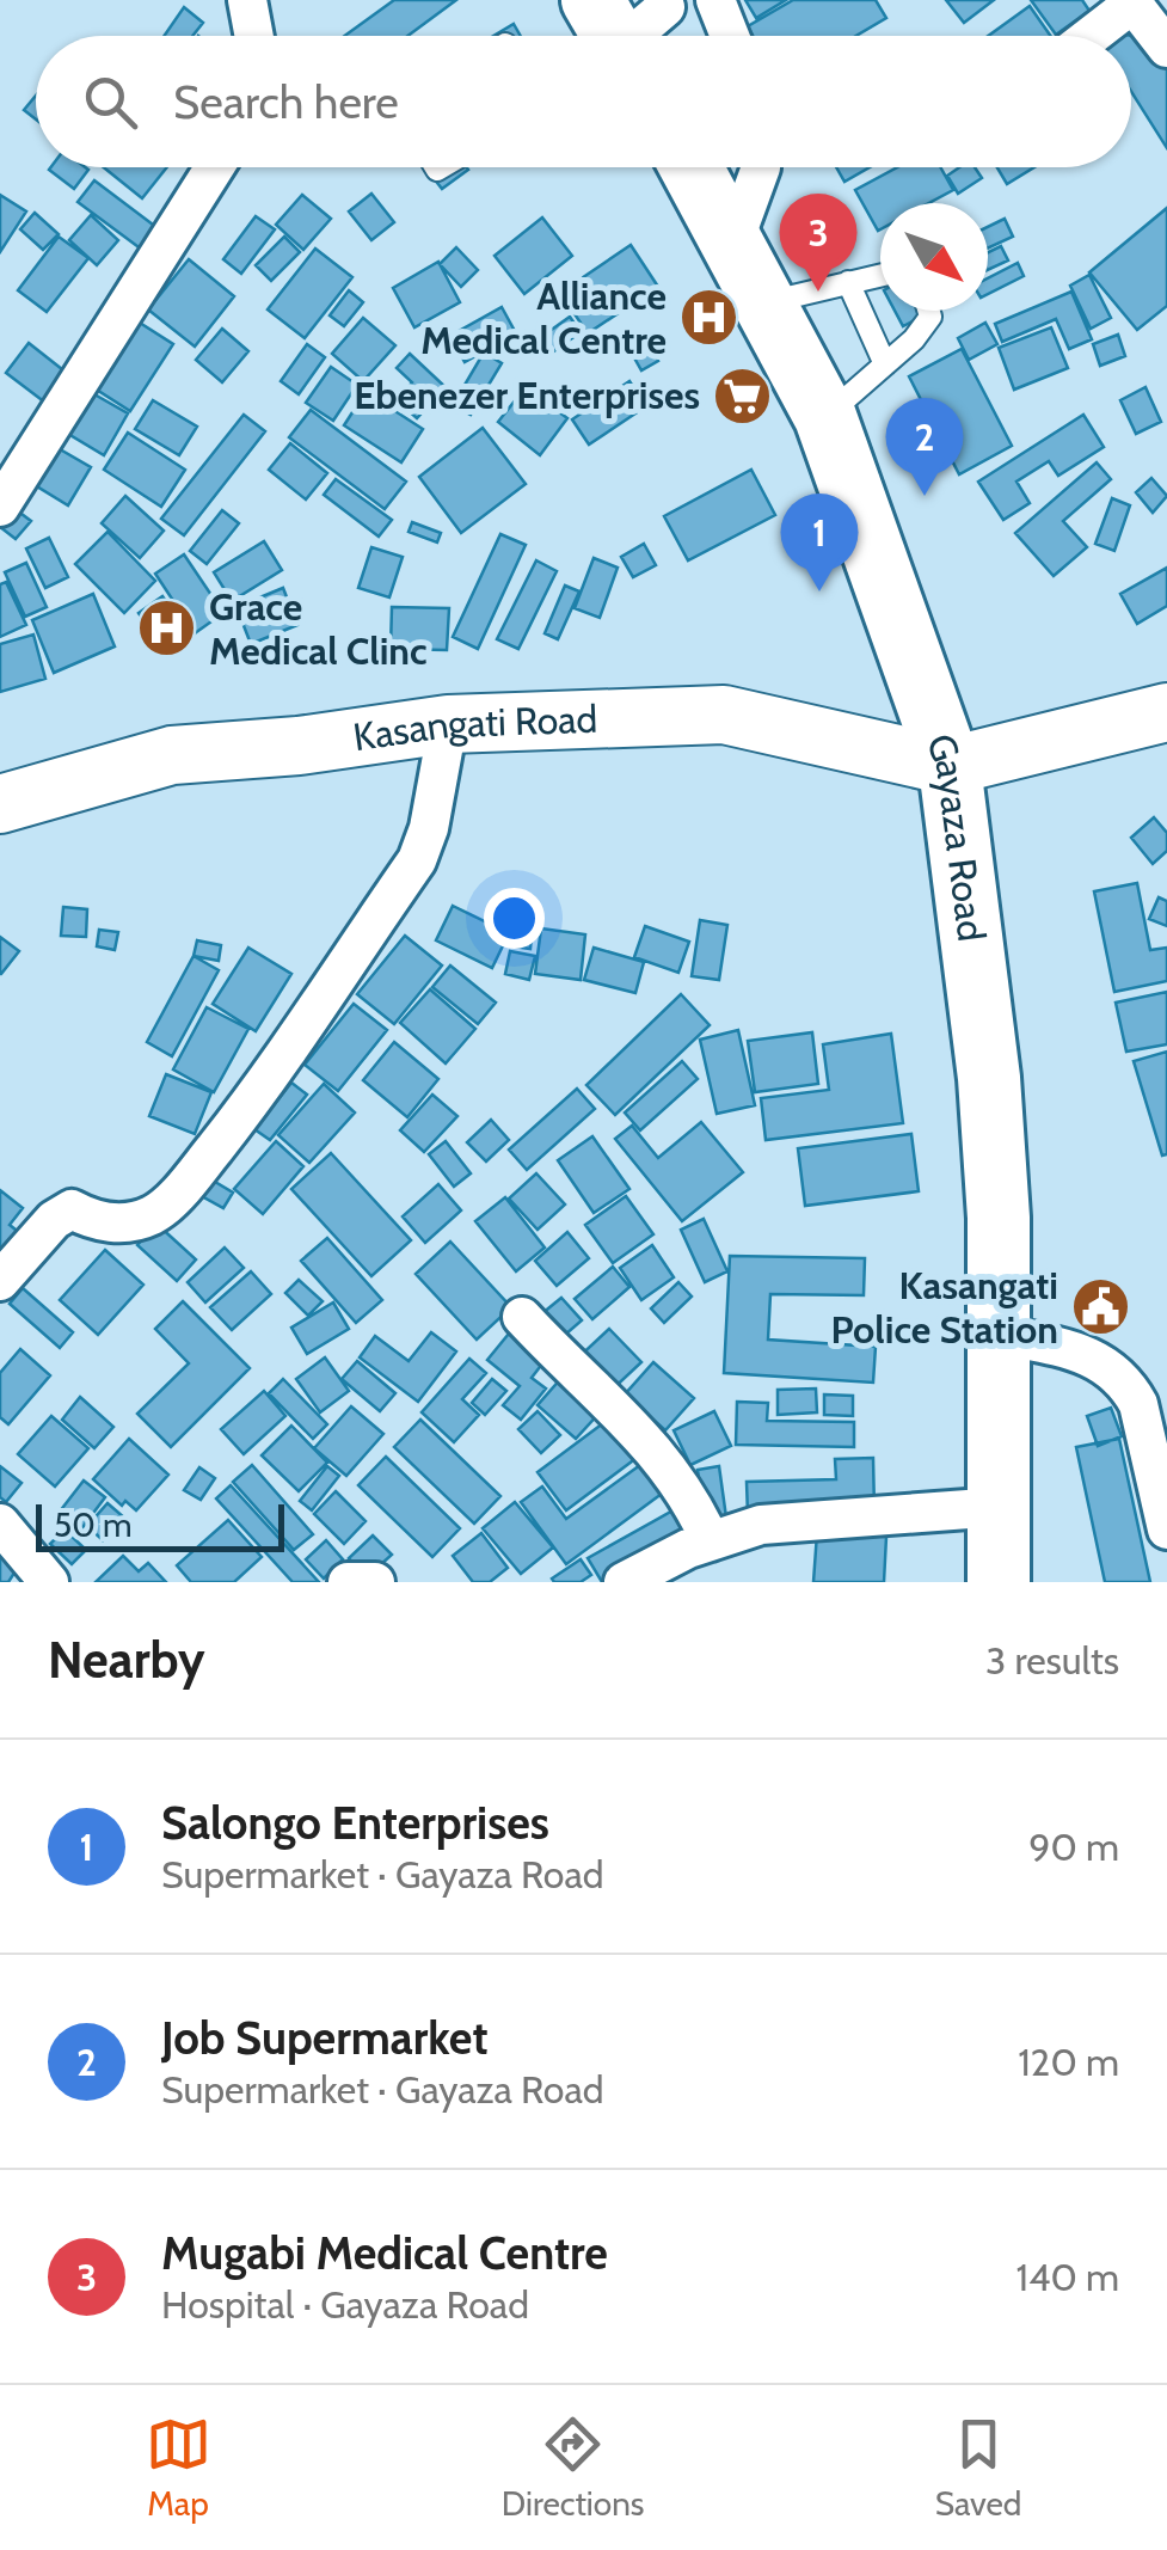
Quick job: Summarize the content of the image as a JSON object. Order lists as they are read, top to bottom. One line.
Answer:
{"streets":{"main road":["Gayaza Road"],"street":["Kasangati Road"]},"crossings":[["Kasangati Road","Gayaza Road"]],"places":{"hospital":["Alliance Medical Centre","Grace Medical Clinc"],"supermarket":["Ebenezer Enterprises"],"public building":["Kasangati Police Station"]},"scale_bar":"50 m","north":"bottom right","page":{"search":"Search here","pins":["3","2","1"],"scale":"50 m","heading":["Nearby","3 results"],"list":[{"mark":"1","name":"Salongo Enterprises","note":"Supermarket · Gayaza Road","value":"90 m"},{"mark":"2","name":"Job Supermarket","note":"Supermarket · Gayaza Road","value":"120 m"},{"mark":"3","name":"Mugabi Medical Centre","note":"Hospital · Gayaza Road","value":"140 m"}],"nav":["Map","Directions","Saved"]}}
